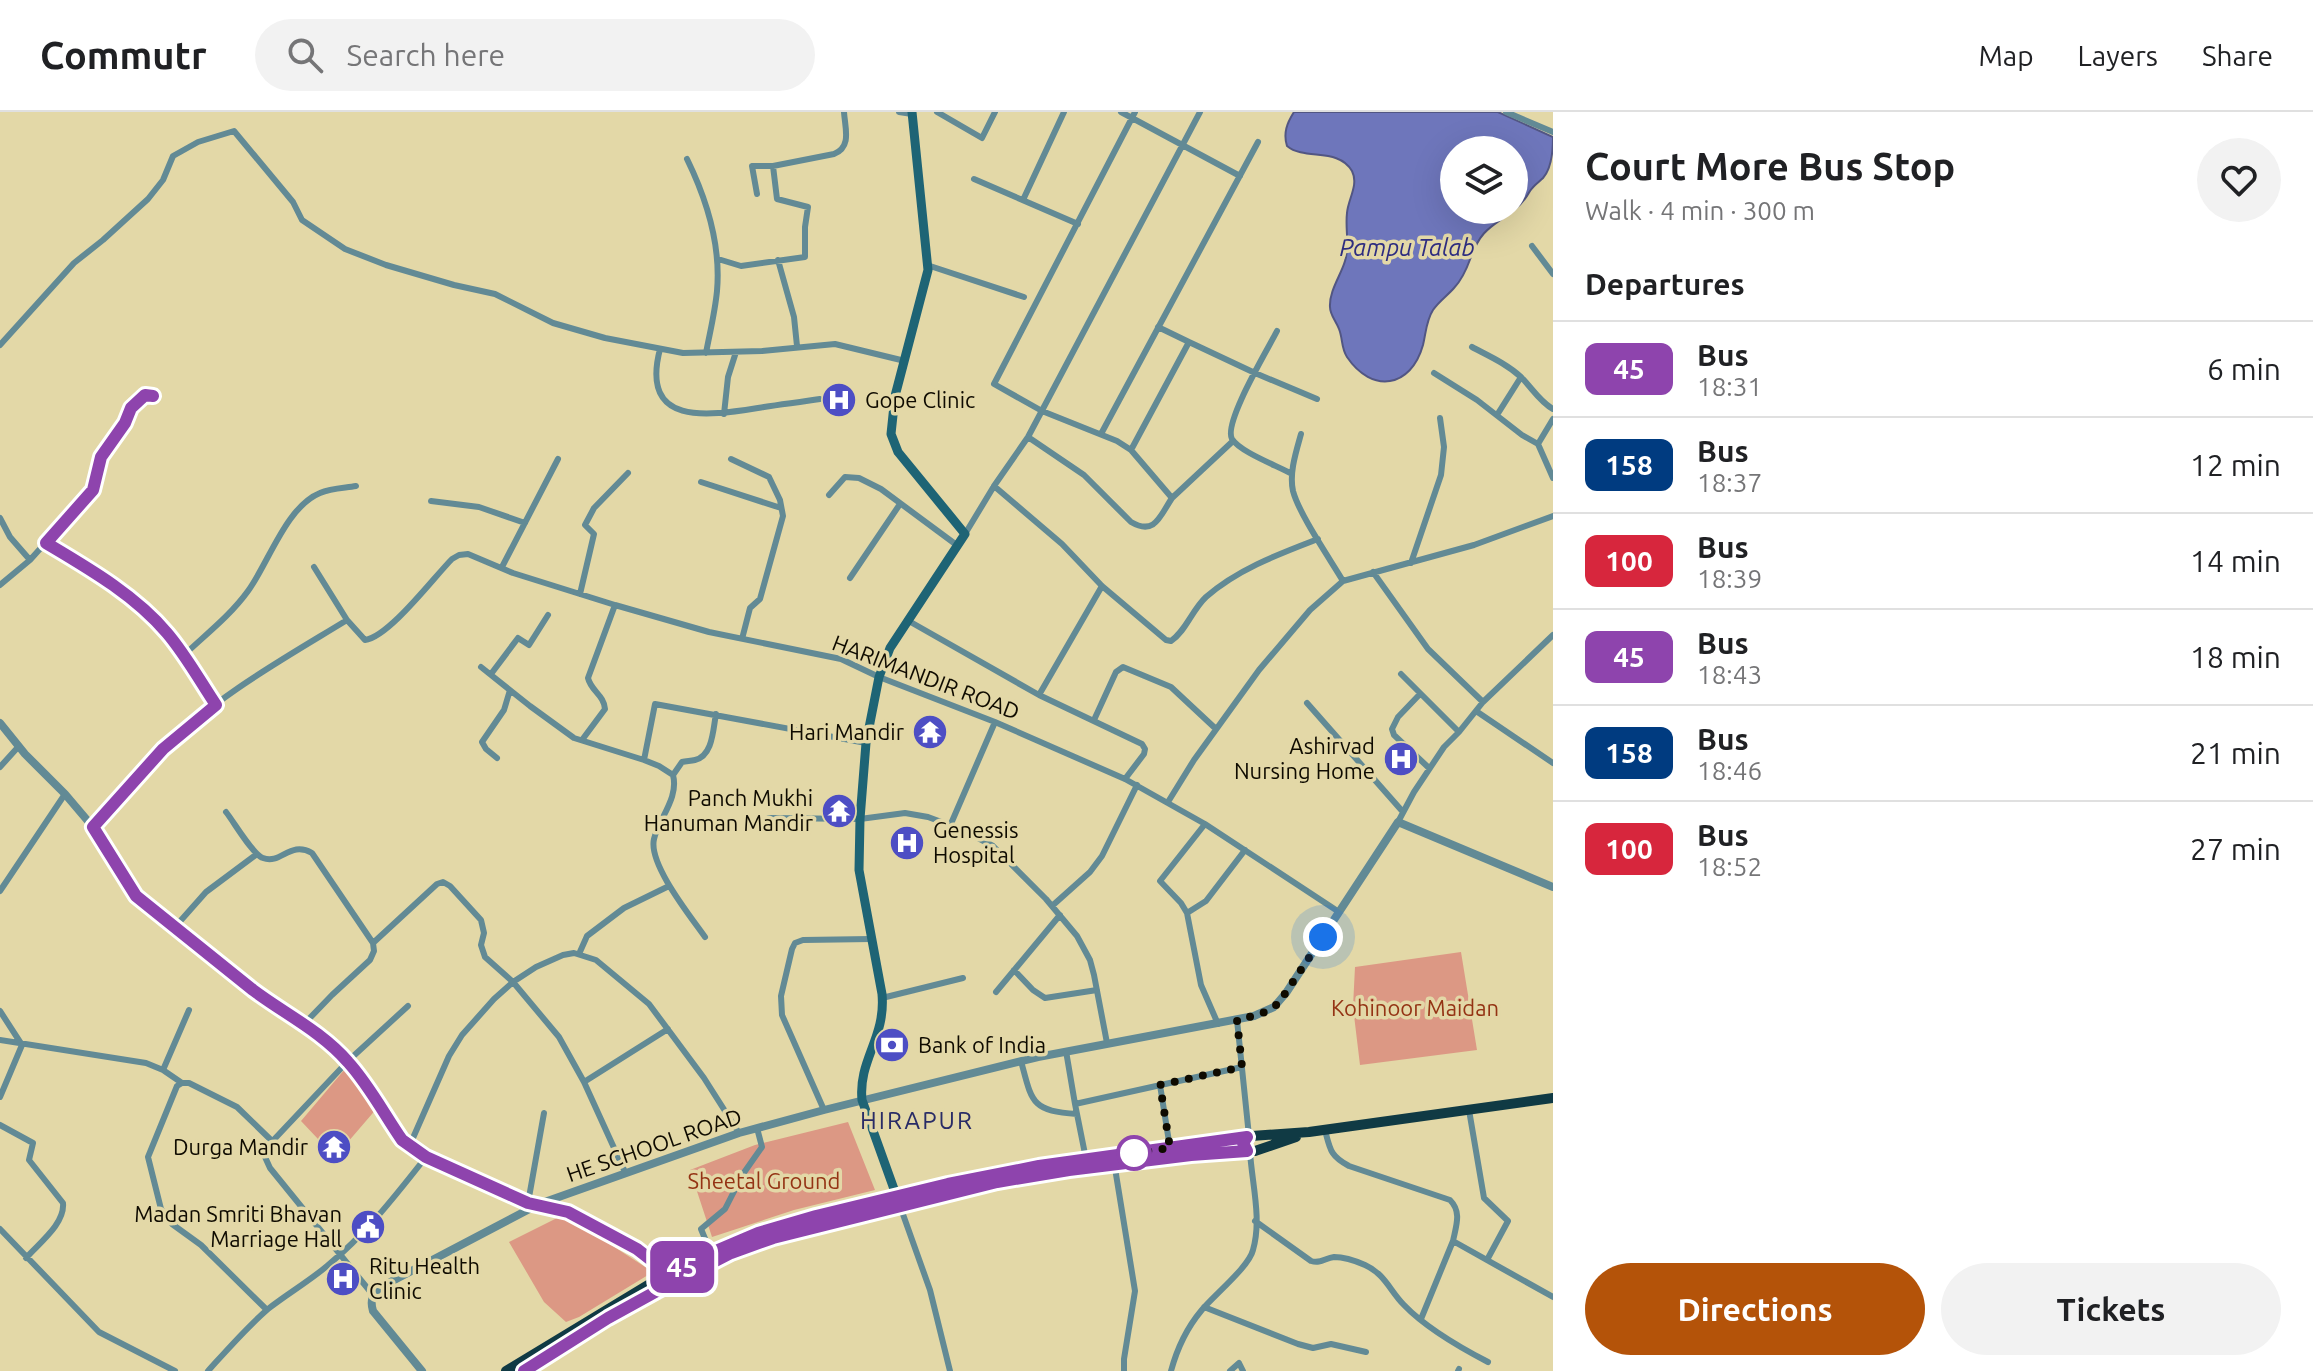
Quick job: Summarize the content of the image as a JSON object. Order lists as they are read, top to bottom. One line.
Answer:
{"streets":{"street":["HARIMANDIR ROAD","HE SCHOOL ROAD"]},"crossings":[["HARIMANDIR ROAD","HE SCHOOL ROAD"]],"districts":["HIRAPUR"],"water":["Pampu Talab"],"parks":["Kohinoor Maidan","Sheetal Ground"],"places":{"hospital":["Gope Clinic","Ashirvad Nursing Home","Genessis Hospital","Ritu Health Clinic"],"temple":["Hari Mandir","Panch Mukhi Hanuman Mandir","Durga Mandir"],"bank":["Bank of India"],"public building":["Madan Smriti Bhavan Marriage Hall"]},"lines":["bus line 45"],"page":{"header":"Commutr","search":"Search here","nav":["Map","Layers","Share"],"on_map":"45","heading":[["Court More Bus Stop","Walk · 4 min · 300 m"],"Departures"],"list":[{"mark":"45","name":"Bus","note":"18:31","value":"6 min"},{"mark":"158","name":"Bus","note":"18:37","value":"12 min"},{"mark":"100","name":"Bus","note":"18:39","value":"14 min"},{"mark":"45","name":"Bus","note":"18:43","value":"18 min"},{"mark":"158","name":"Bus","note":"18:46","value":"21 min"},{"mark":"100","name":"Bus","note":"18:52","value":"27 min"}],"buttons":["Directions","Tickets"]}}
